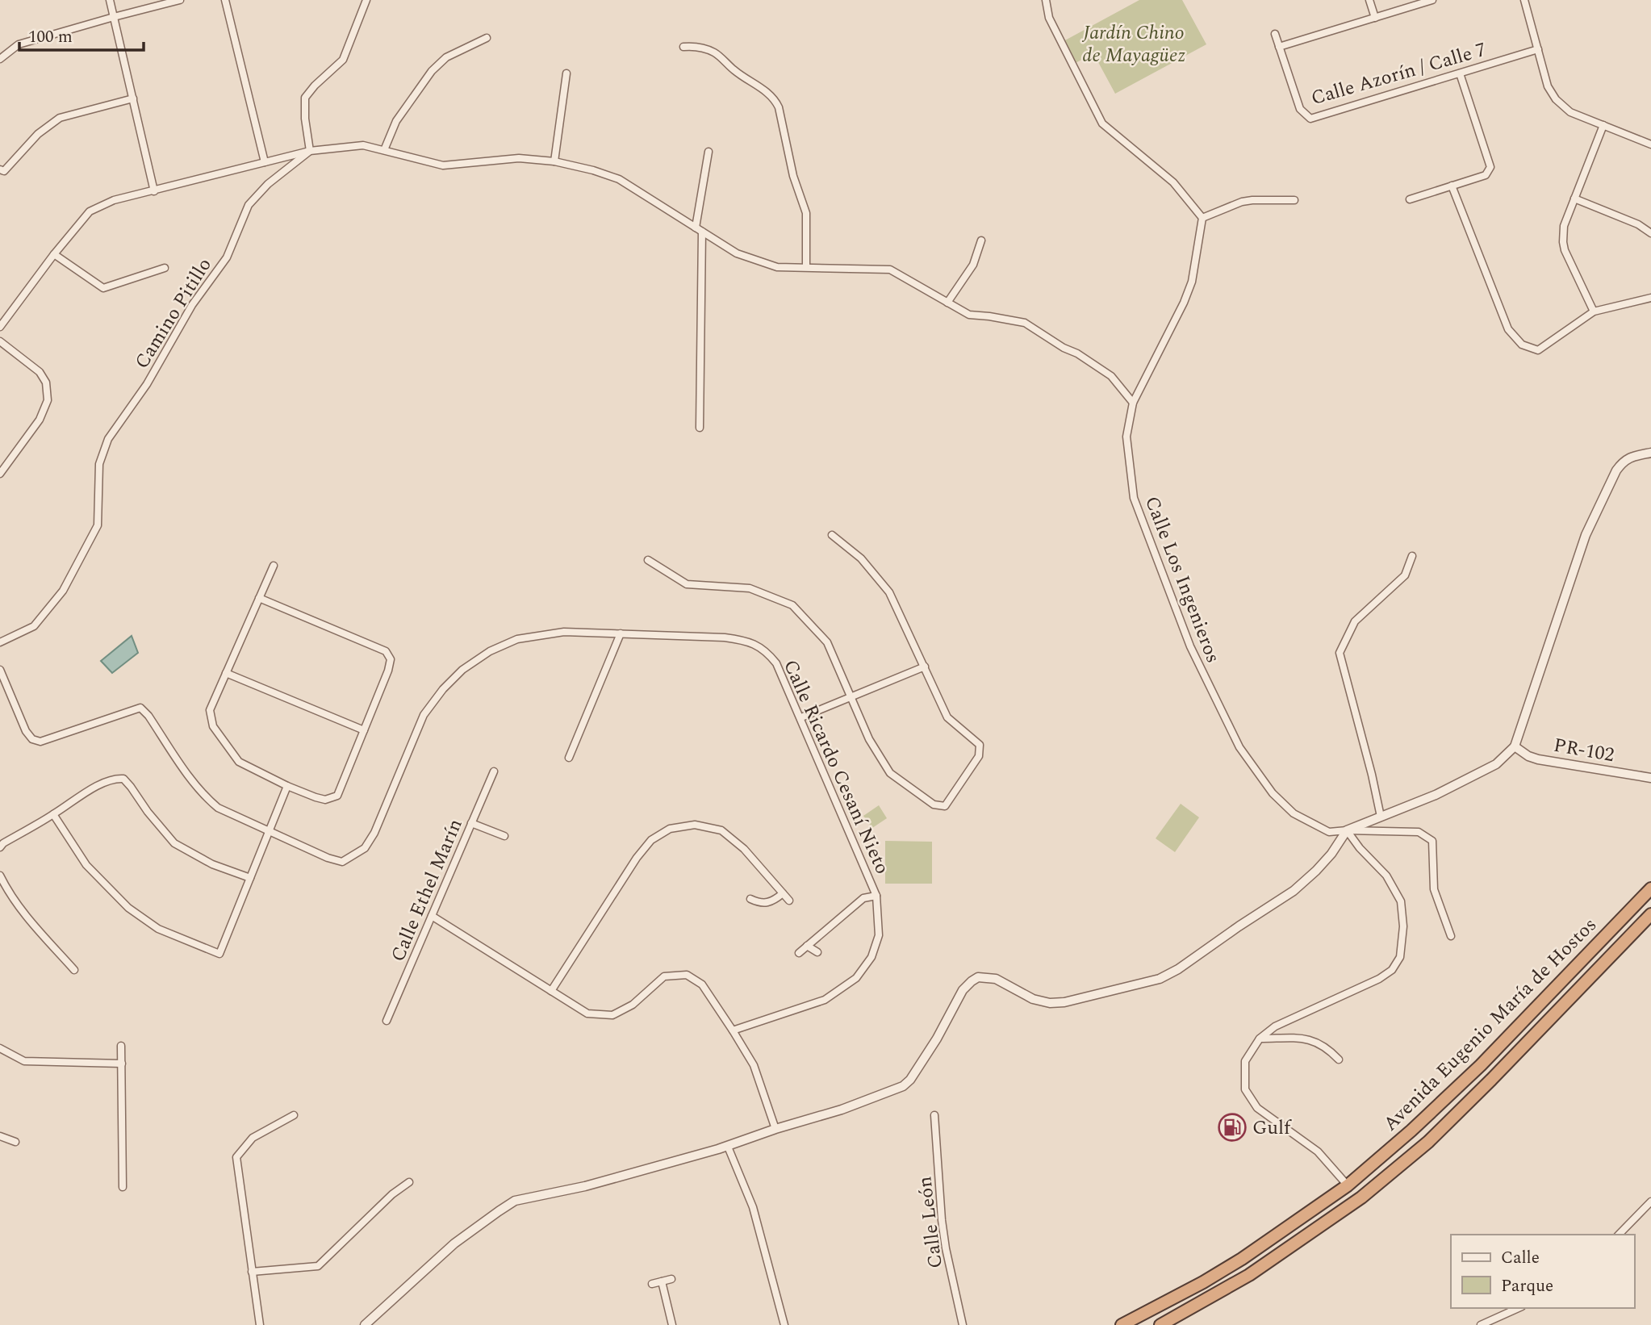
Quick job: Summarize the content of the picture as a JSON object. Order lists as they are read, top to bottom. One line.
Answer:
{"streets":{"highway":["Avenida Eugenio María de Hostos"],"street":["Calle Azorín / Calle 7","Camino Pitillo","Calle Los Ingenieros","PR-102","Calle Ricardo Cesaní Nieto","Calle Ethel Marín","Calle León"]},"parks":["Jardín Chino de Mayagüez"],"places":{"fuel station":["Gulf"]},"legend":["Calle","Parque"],"scale_bar":"100 m"}
